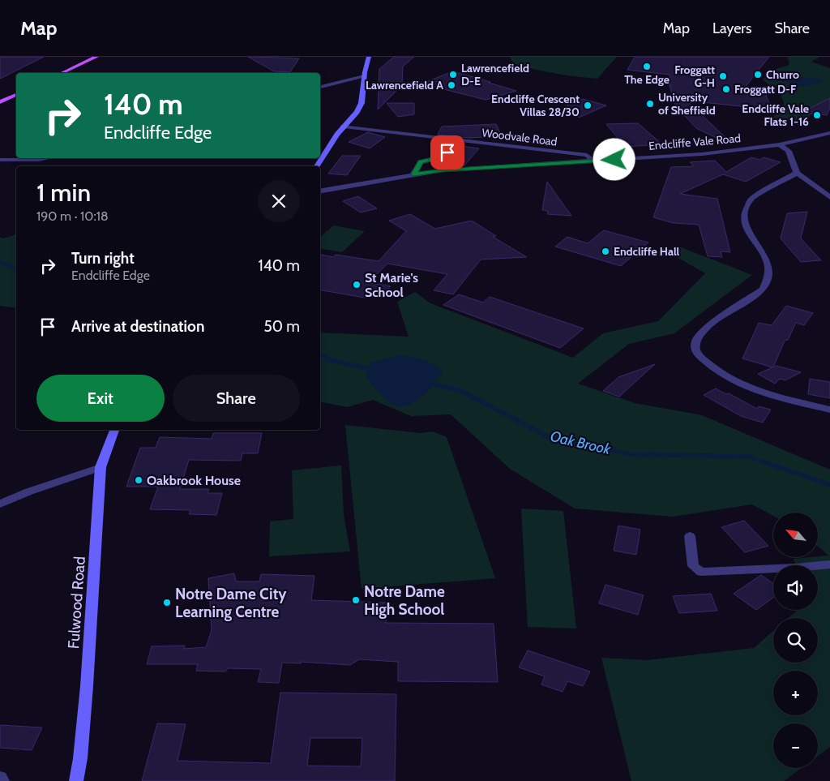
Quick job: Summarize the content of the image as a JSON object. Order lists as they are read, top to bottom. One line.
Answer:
{"streets":{"street":["Woodvale Road","Endcliffe Vale Road","Fulwood Road"]},"crossings":[["Woodvale Road","Endcliffe Vale Road"]],"water":["Oak Brook"],"places":["The Edge","Lawrencefield D-E","Churro","Froggatt G-H","Lawrencefield A","Froggatt D-F","University of Sheffield","Endcliffe Crescent Villas 28/30","Endcliffe Vale Flats 1-16","Endcliffe Hall","St Marie's School","Oakbrook House","Notre Dame High School","Notre Dame City Learning Centre"],"north":"top left","page":{"header":"Map","nav":["Map","Layers","Share"],"turn":["140 m","Endcliffe Edge"],"heading":["1 min","190 m · 10:18"],"list":[{"name":"Turn right","note":"Endcliffe Edge","value":"140 m"},{"name":"Arrive at destination","value":"50 m"}],"buttons":["Exit","Share"],"map_buttons":["+","−"]}}
